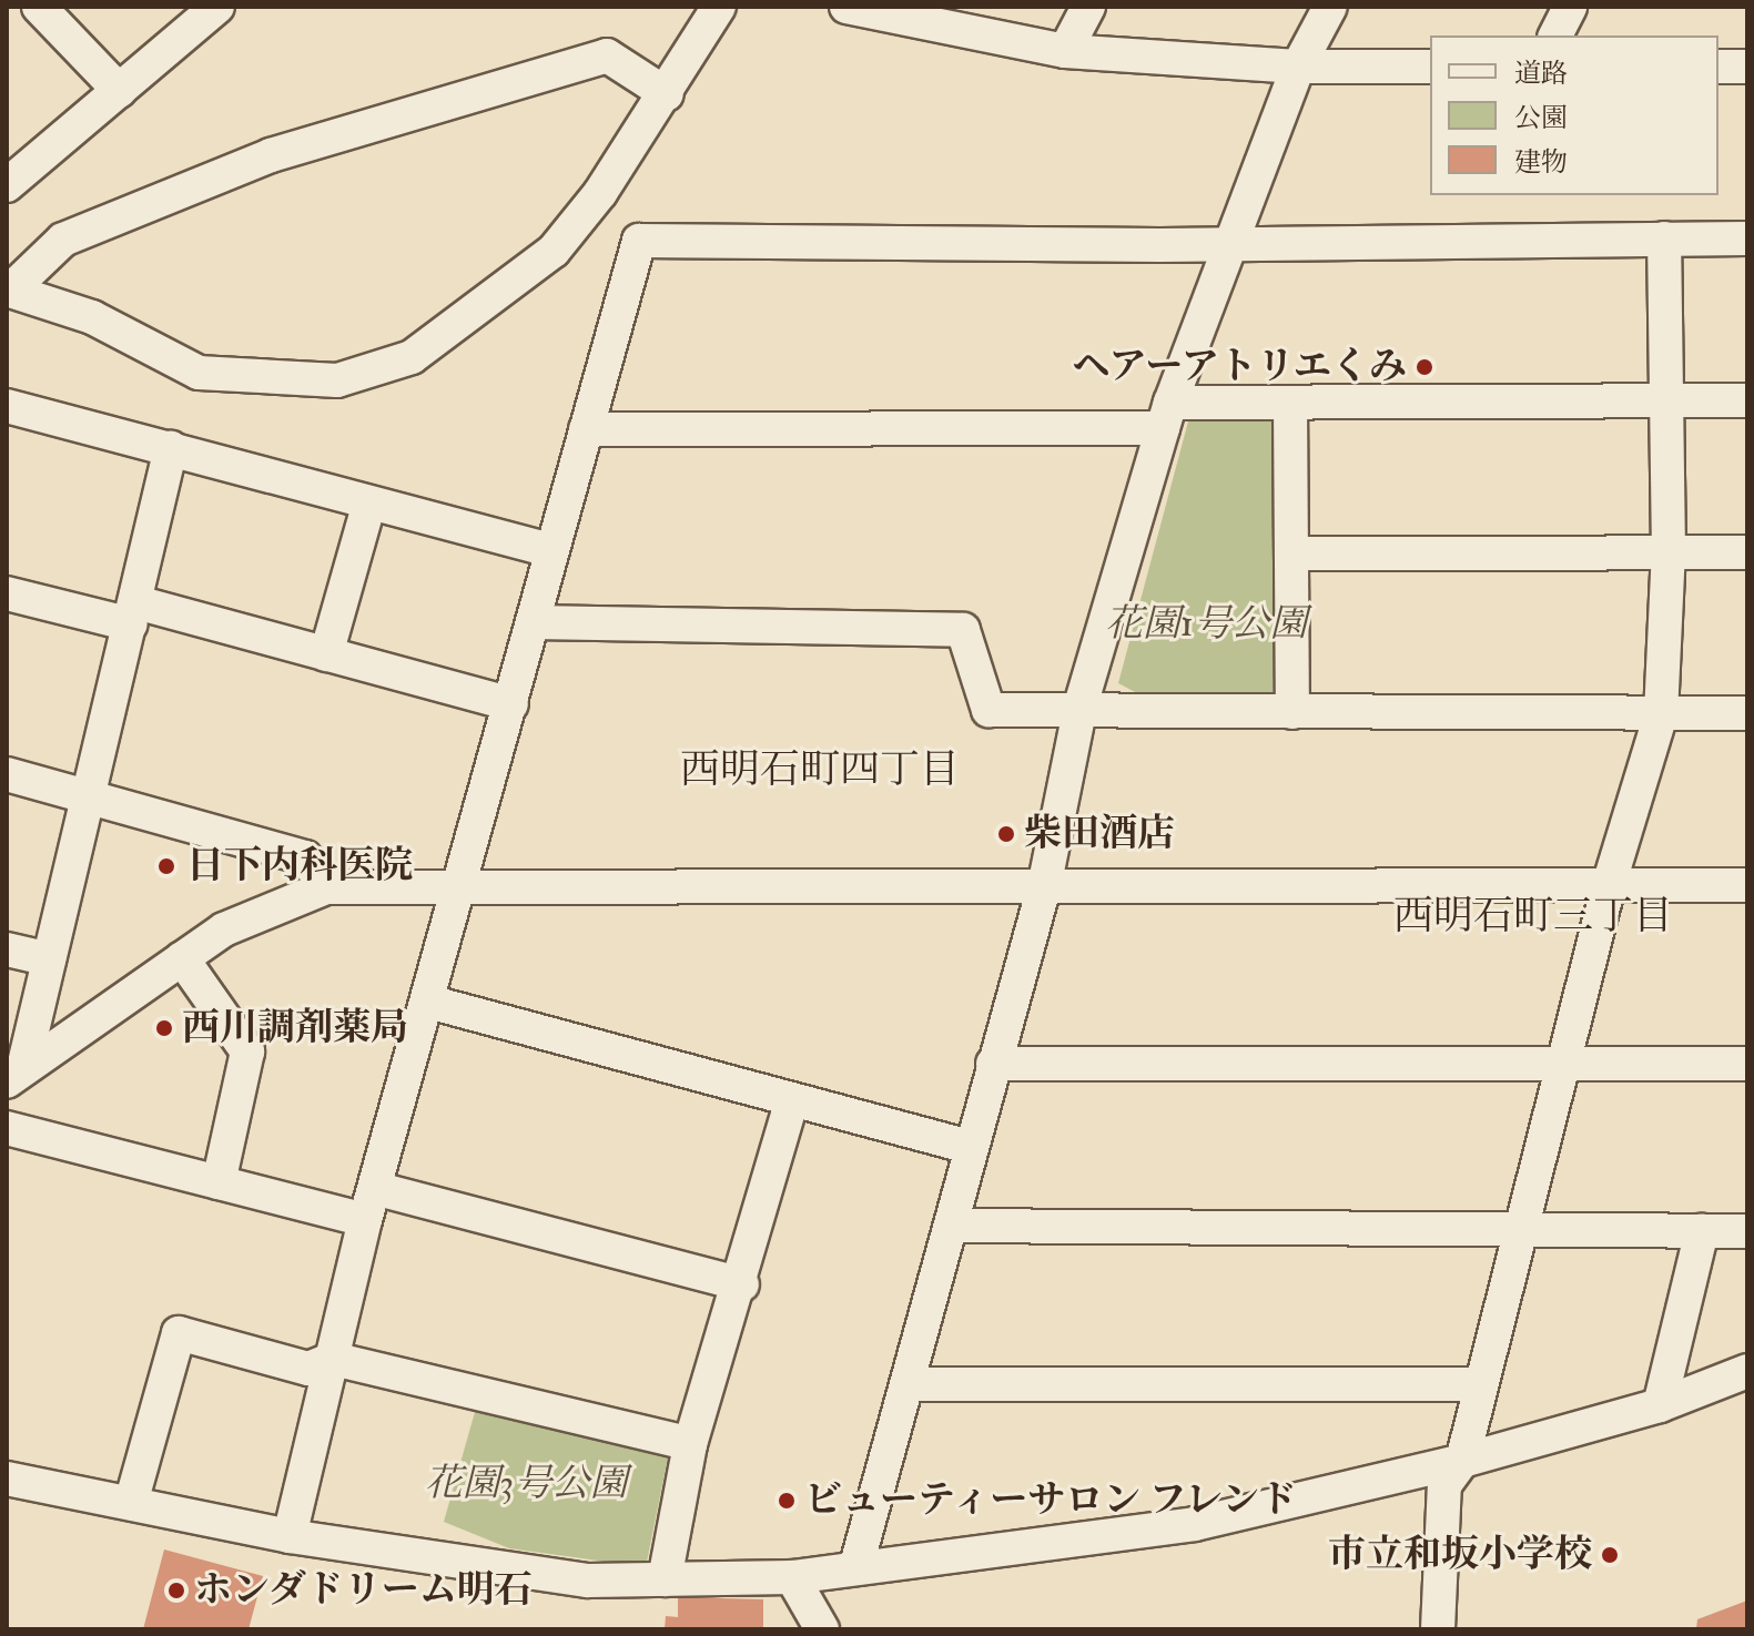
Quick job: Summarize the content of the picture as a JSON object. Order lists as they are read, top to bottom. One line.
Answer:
{"districts":["西明石町四丁目","西明石町三丁目"],"parks":["花園1号公園","花園3号公園"],"places":["ヘアーアトリエくみ","柴田酒店","日下内科医院","西川調剤薬局","ビューティーサロン フレンド","市立和坂小学校","ホンダドリーム明石"],"legend":["道路","公園","建物"]}
